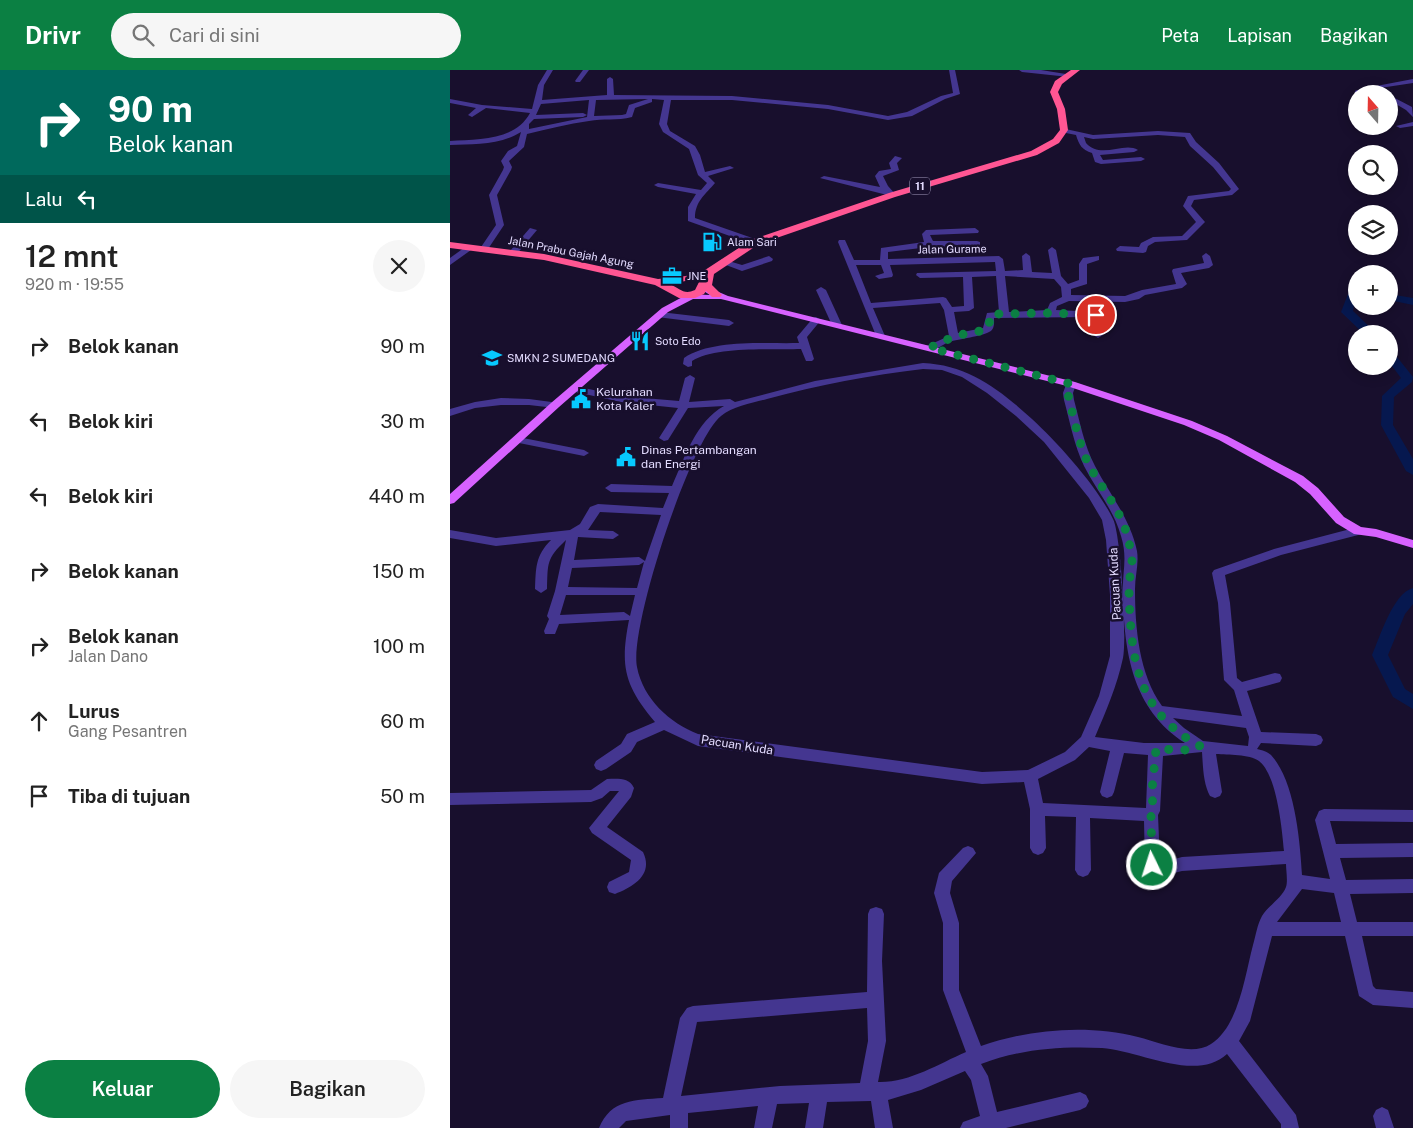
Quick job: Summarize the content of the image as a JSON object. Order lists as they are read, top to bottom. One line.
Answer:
{"streets":{"highway":["11","Jalan Prabu Gajah Agung"],"street":["Jalan Gurame","Pacuan Kuda"]},"crossings":[["11","Jalan Prabu Gajah Agung"]],"places":{"fuel station":["Alam Sari"],"office":["JNE"],"restaurant":["Soto Edo"],"school or university":["SMKN 2 SUMEDANG"],"public building":["Kelurahan Kota Kaler","Dinas Pertambangan dan Energi"]},"north":"top","page":{"header":"Drivr","search":"Cari di sini","nav":["Peta","Lapisan","Bagikan"],"turn":["90 m","Belok kanan"],"map_buttons":["+","−"],"then":"Lalu","heading":["12 mnt","920 m · 19:55"],"list":[{"name":"Belok kanan","value":"90 m"},{"name":"Belok kiri","value":"30 m"},{"name":"Belok kiri","value":"440 m"},{"name":"Belok kanan","value":"150 m"},{"name":"Belok kanan","note":"Jalan Dano","value":"100 m"},{"name":"Lurus","note":"Gang Pesantren","value":"60 m"},{"name":"Tiba di tujuan","value":"50 m"}],"buttons":["Keluar","Bagikan"]}}
